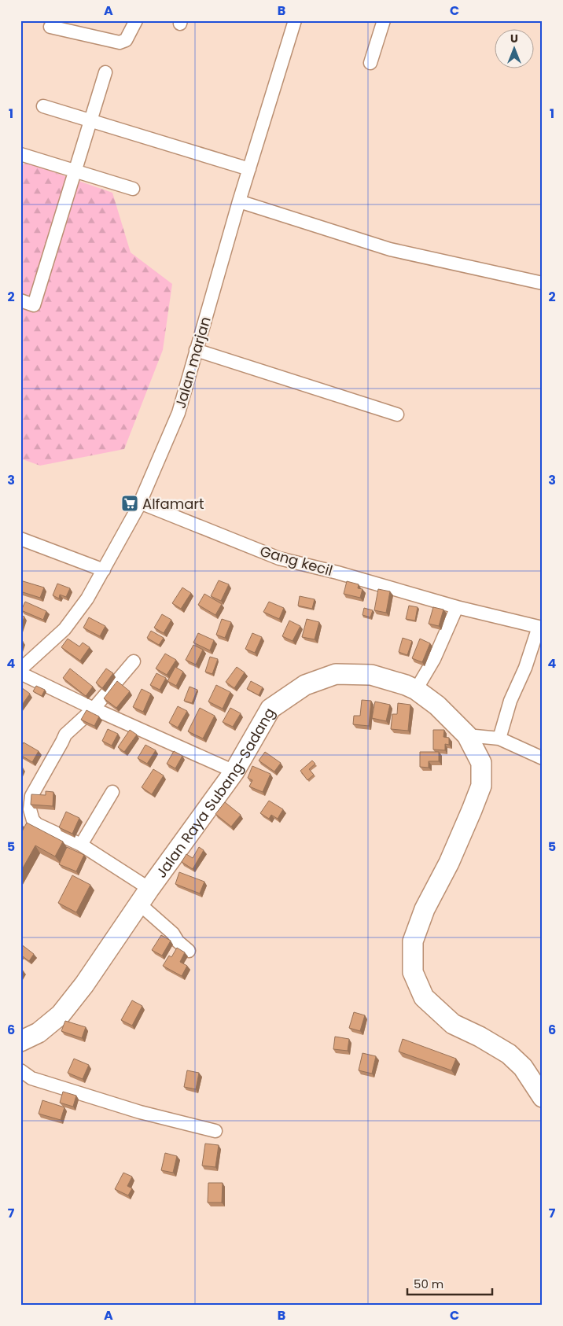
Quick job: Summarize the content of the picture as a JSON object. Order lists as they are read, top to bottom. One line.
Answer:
{"streets":{"main road":["Jalan Raya Subang-Sadang"],"street":["Jalan marjan","Gang kecil"]},"crossings":[["Jalan marjan","Gang kecil"]],"places":{"supermarket":["Alfamart"]},"scale_bar":"50 m","north":"top","grid":{"columns":["A","B","C"],"rows":["1","2","3","4","5","6","7"]}}
